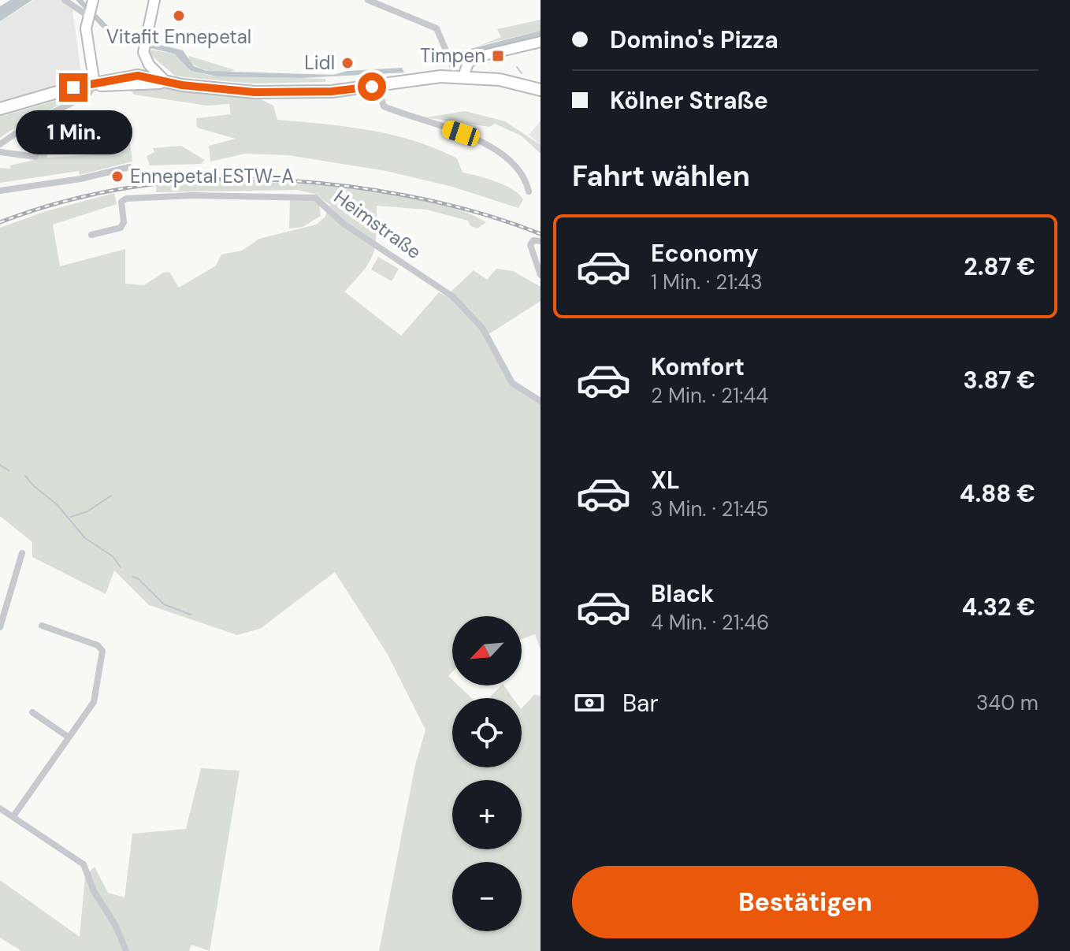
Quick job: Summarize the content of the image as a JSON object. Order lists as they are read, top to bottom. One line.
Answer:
{"streets":{"street":["Heimstraße"]},"places":{"other":["Vitafit Ennepetal","Lidl","Ennepetal ESTW-A"],"transit":["Timpen"]},"north":"bottom left","page":{"banner":["Domino's Pizza","Kölner Straße"],"bubble":"1 Min.","heading":"Fahrt wählen","list":[{"name":"Economy","note":"1 Min. · 21:43","value":"2.87 €"},{"name":"Komfort","note":"2 Min. · 21:44","value":"3.87 €"},{"name":"XL","note":"3 Min. · 21:45","value":"4.88 €"},{"name":"Black","note":"4 Min. · 21:46","value":"4.32 €"}],"map_buttons":["+","−"],"pay":["Bar","340 m"],"buttons":"Bestätigen"}}
